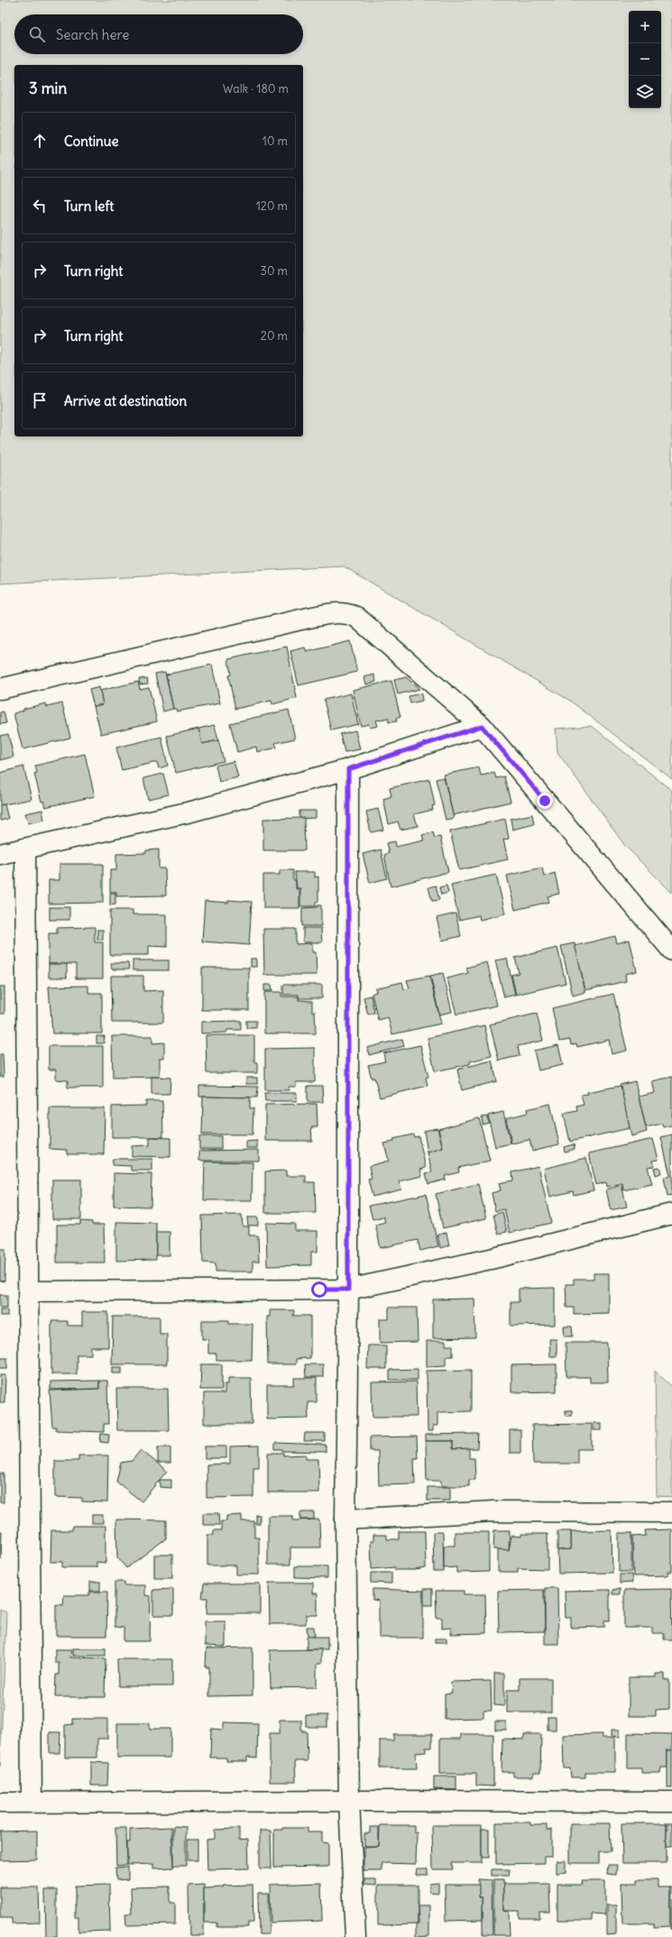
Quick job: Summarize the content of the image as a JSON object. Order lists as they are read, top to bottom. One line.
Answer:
{"page":{"map_buttons":["+","−"],"search":"Search here","heading":["3 min","Walk · 180 m"],"list":[["Continue","10 m"],["Turn left","120 m"],["Turn right","30 m"],["Turn right","20 m"],"Arrive at destination"]}}
